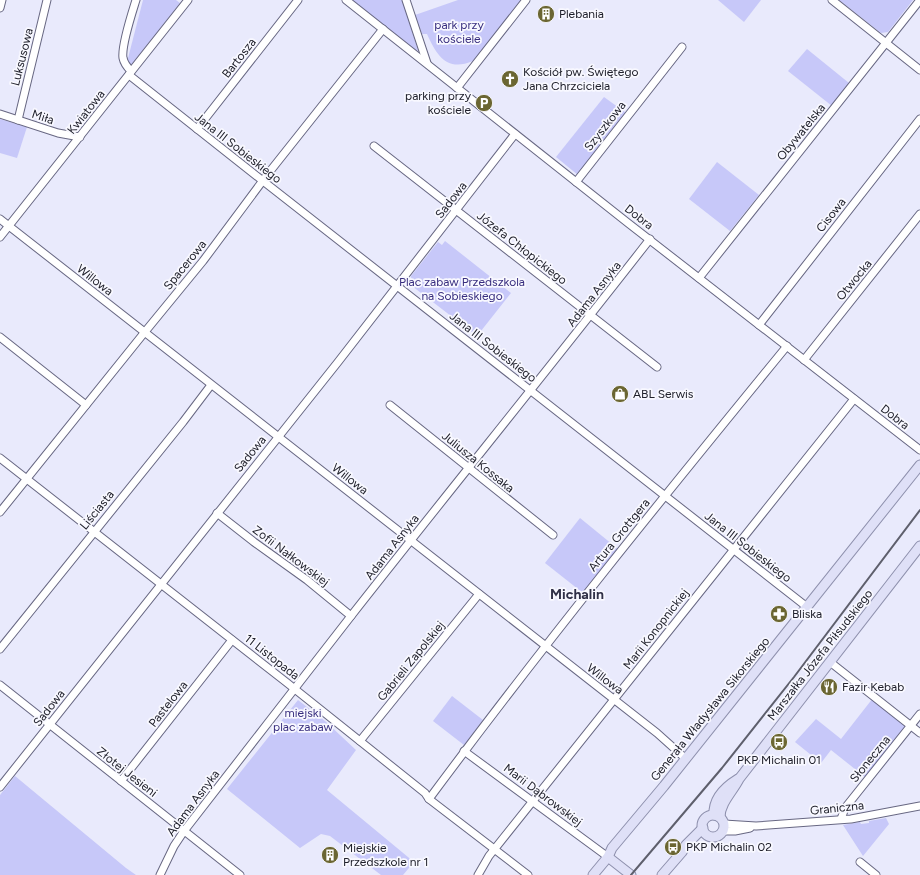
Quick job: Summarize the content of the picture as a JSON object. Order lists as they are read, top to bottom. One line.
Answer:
{"streets":{"main road":["Marszałka Józefa Piłsudskiego","Generała Władysława Sikorskiego"],"street":["Luksusowa","Bartosza","Kwiatowa","Miła","Szyszkowa","Obywatelska","Jana III Sobieskiego","Sadowa","Cisowa","Dobra","Józefa Chłopickiego","Spacerowa","Willowa","Otwocka","Adama Asnyka","Juliusza Kossaka","Liściasta","Artura Grottgera","Zofii Nałkowskiej","Marii Konopnickiej","11 Listopada","Gabrieli Zapolskiej","Pastelowa","Słoneczna","Złotej Jesieni","Marii Dąbrowskiej","Graniczna"]},"crossings":[["Luksusowa","Miła"],["Bartosza","Jana III Sobieskiego"],["Kwiatowa","Miła"],["Kwiatowa","Jana III Sobieskiego"],["Kwiatowa","Willowa"],["Szyszkowa","Dobra"],["Obywatelska","Dobra"],["Jana III Sobieskiego","Sadowa"],["Jana III Sobieskiego","Spacerowa"],["Jana III Sobieskiego","Adama Asnyka"],["Jana III Sobieskiego","Artura Grottgera"],["Jana III Sobieskiego","Marii Konopnickiej"],["Jana III Sobieskiego","Generała Władysława Sikorskiego"],["Sadowa","Dobra"],["Sadowa","Józefa Chłopickiego"],["Sadowa","Willowa"],["Sadowa","Zofii Nałkowskiej"],["Sadowa","11 Listopada"],["Sadowa","Złotej Jesieni"],["Cisowa","Dobra"],["Dobra","Spacerowa"],["Dobra","Otwocka"],["Dobra","Adama Asnyka"],["Dobra","Artura Grottgera"],["Dobra","Marii Konopnickiej"],["Józefa Chłopickiego","Adama Asnyka"],["Spacerowa","Willowa"],["Spacerowa","11 Listopada"],["Willowa","Adama Asnyka"],["Willowa","Liściasta"],["Willowa","Artura Grottgera"],["Willowa","Marii Konopnickiej"],["Willowa","Gabrieli Zapolskiej"],["Willowa","Generała Władysława Sikorskiego"],["Adama Asnyka","Juliusza Kossaka"],["Adama Asnyka","Zofii Nałkowskiej"],["Adama Asnyka","11 Listopada"],["Adama Asnyka","Złotej Jesieni"],["Liściasta","11 Listopada"],["Artura Grottgera","11 Listopada"],["Artura Grottgera","Marii Dąbrowskiej"],["Marii Konopnickiej","11 Listopada"],["Marii Konopnickiej","Marii Dąbrowskiej"],["Marszałka Józefa Piłsudskiego","Graniczna"],["11 Listopada","Gabrieli Zapolskiej"],["11 Listopada","Pastelowa"],["Pastelowa","Złotej Jesieni"],["Generała Władysława Sikorskiego","Marii Dąbrowskiej"],["Słoneczna","Graniczna"]],"districts":["Michalin"],"parks":["park przy kościele","Plac zabaw Przedszkola na Sobieskiego","miejski plac zabaw"],"places":{"building":["Plebania","Miejskie Przedszkole nr 1"],"church":["Kościół pw. Świętego Jana Chrzciciela"],"parking":["parking przy kościele"],"shop":["ABL Serwis"],"pharmacy":["Bliska"],"restaurant":["Fazir Kebab"],"bus stop":["PKP Michalin 01","PKP Michalin 02"]}}
